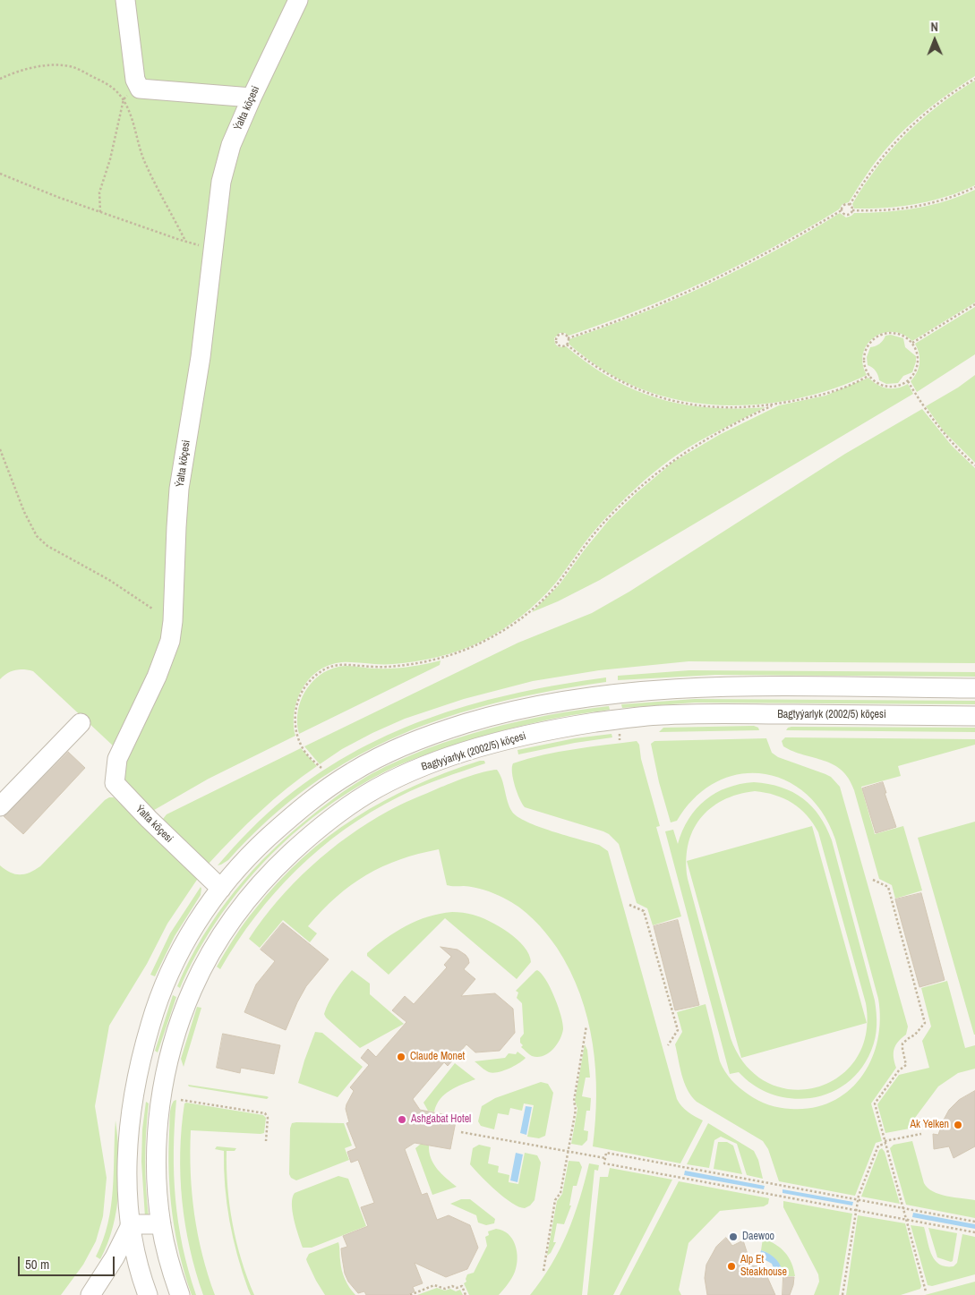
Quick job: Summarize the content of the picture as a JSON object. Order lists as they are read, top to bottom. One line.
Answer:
{"streets":{"street":["Ýalta köçesi","Bagtyýarlyk (2002/5) köçesi"]},"places":["Claude Monet","Ashgabat Hotel","Ak Yelken","Daewoo","Alp Et Steakhouse"],"scale_bar":"50 m","north":"top"}
